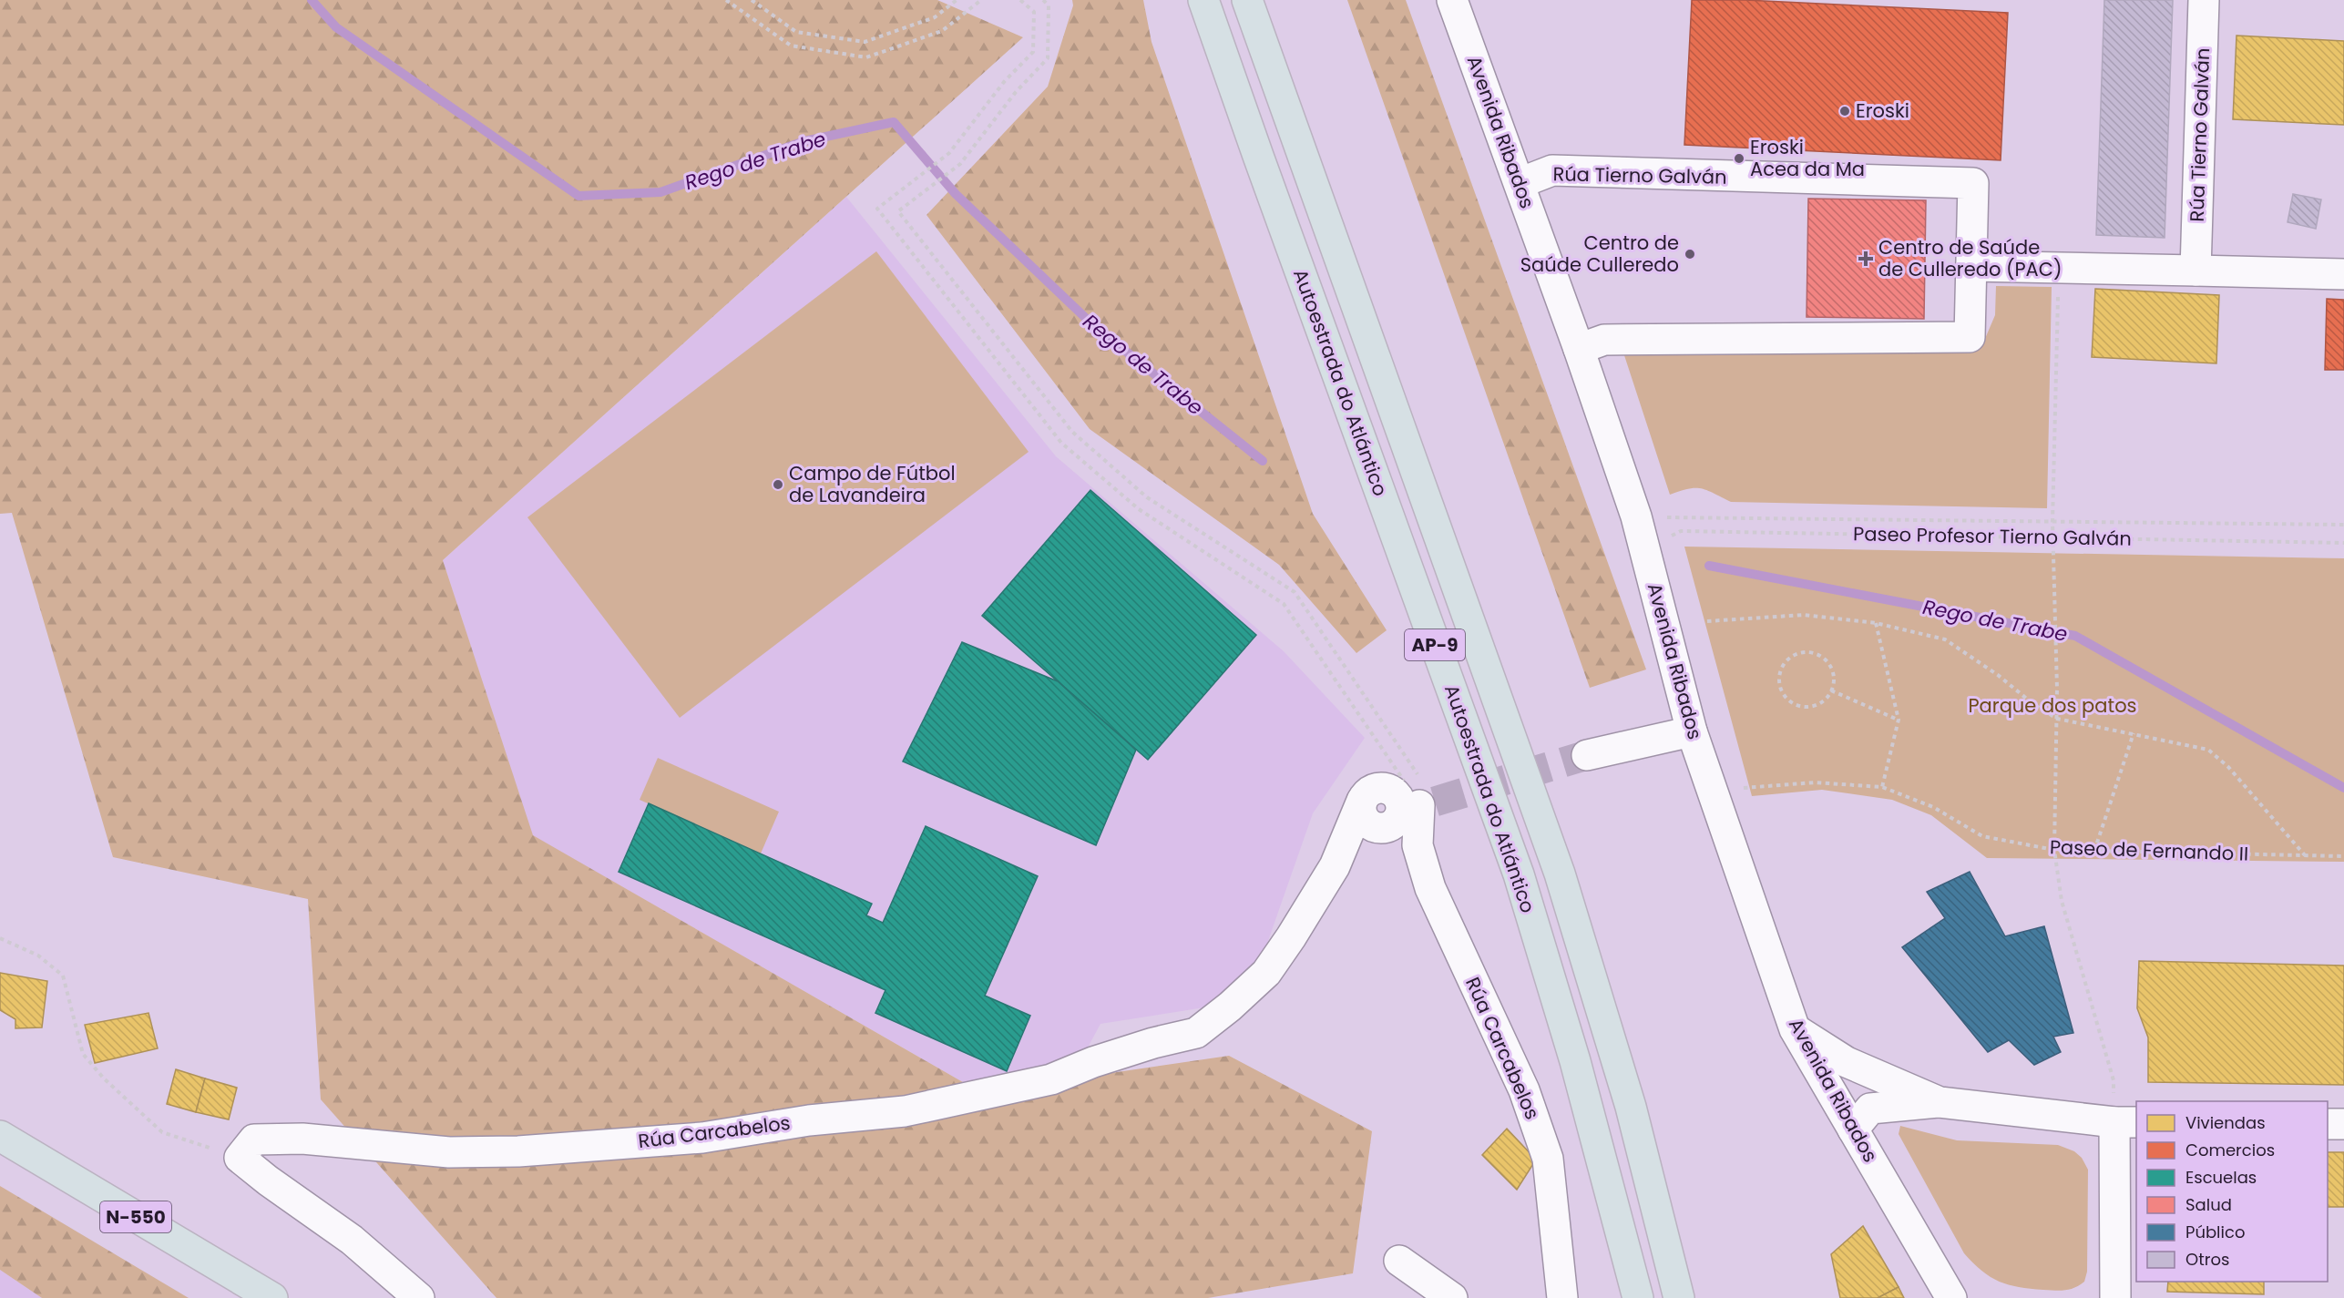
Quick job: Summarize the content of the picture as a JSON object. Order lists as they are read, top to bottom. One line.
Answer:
{"streets":{"highway":["Autoestrada do Atlántico","AP-9","N-550"],"street":["Avenida Ribados","Rúa Tierno Galván","Rúa Carcabelos"],"path":["Paseo Profesor Tierno Galván","Paseo de Fernando II"]},"crossings":[["Avenida Ribados","Rúa Tierno Galván"],["Avenida Ribados","Paseo Profesor Tierno Galván"],["Avenida Ribados","Paseo de Fernando II"]],"water":["Rego de Trabe"],"parks":["Parque dos patos"],"places":{"other":["Eroski","Eroski Acea da Ma","Centro de Saúde Culleredo","Campo de Fútbol de Lavandeira"],"health":["Centro de Saúde de Culleredo (PAC)"]},"legend":["Viviendas","Comercios","Escuelas","Salud","Público","Otros"]}
